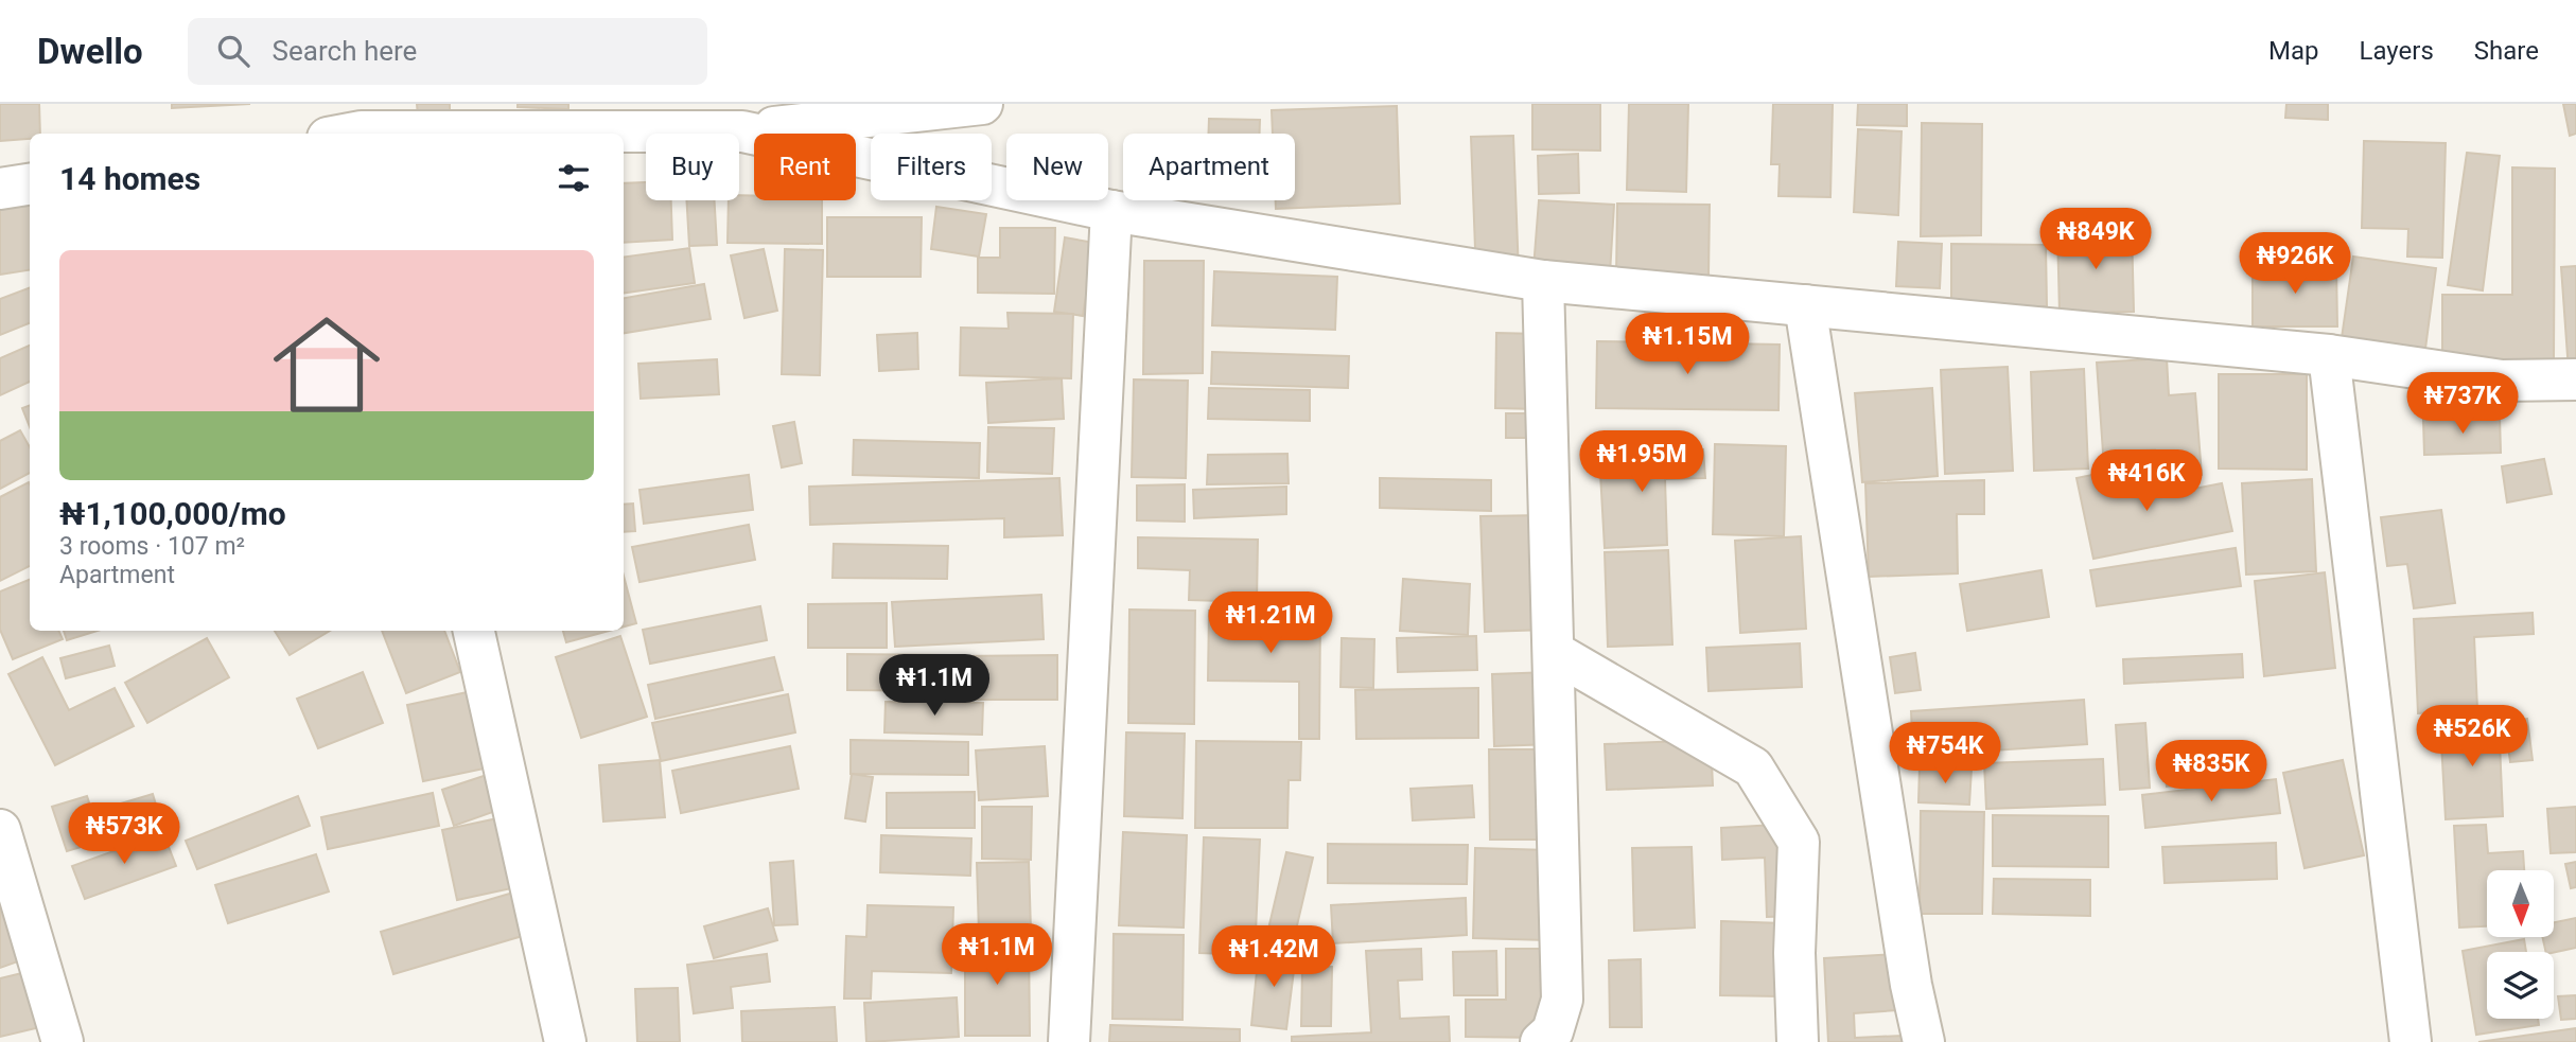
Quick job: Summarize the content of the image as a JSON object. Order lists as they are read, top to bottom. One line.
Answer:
{"north":"bottom","page":{"header":"Dwello","search":"Search here","nav":["Map","Layers","Share"],"chip":["Buy","Rent","Filters","New","Apartment"],"heading":"14 homes","price":["₦849K","₦926K","₦1.15M","₦737K","₦1.95M","₦416K","₦1.21M","₦1.1M","₦526K","₦754K","₦835K","₦573K","₦1.1M","₦1.42M"],"list":[{"name":"₦1,100,000/mo","note":"3 rooms · 107 m² · Apartment"}]}}
